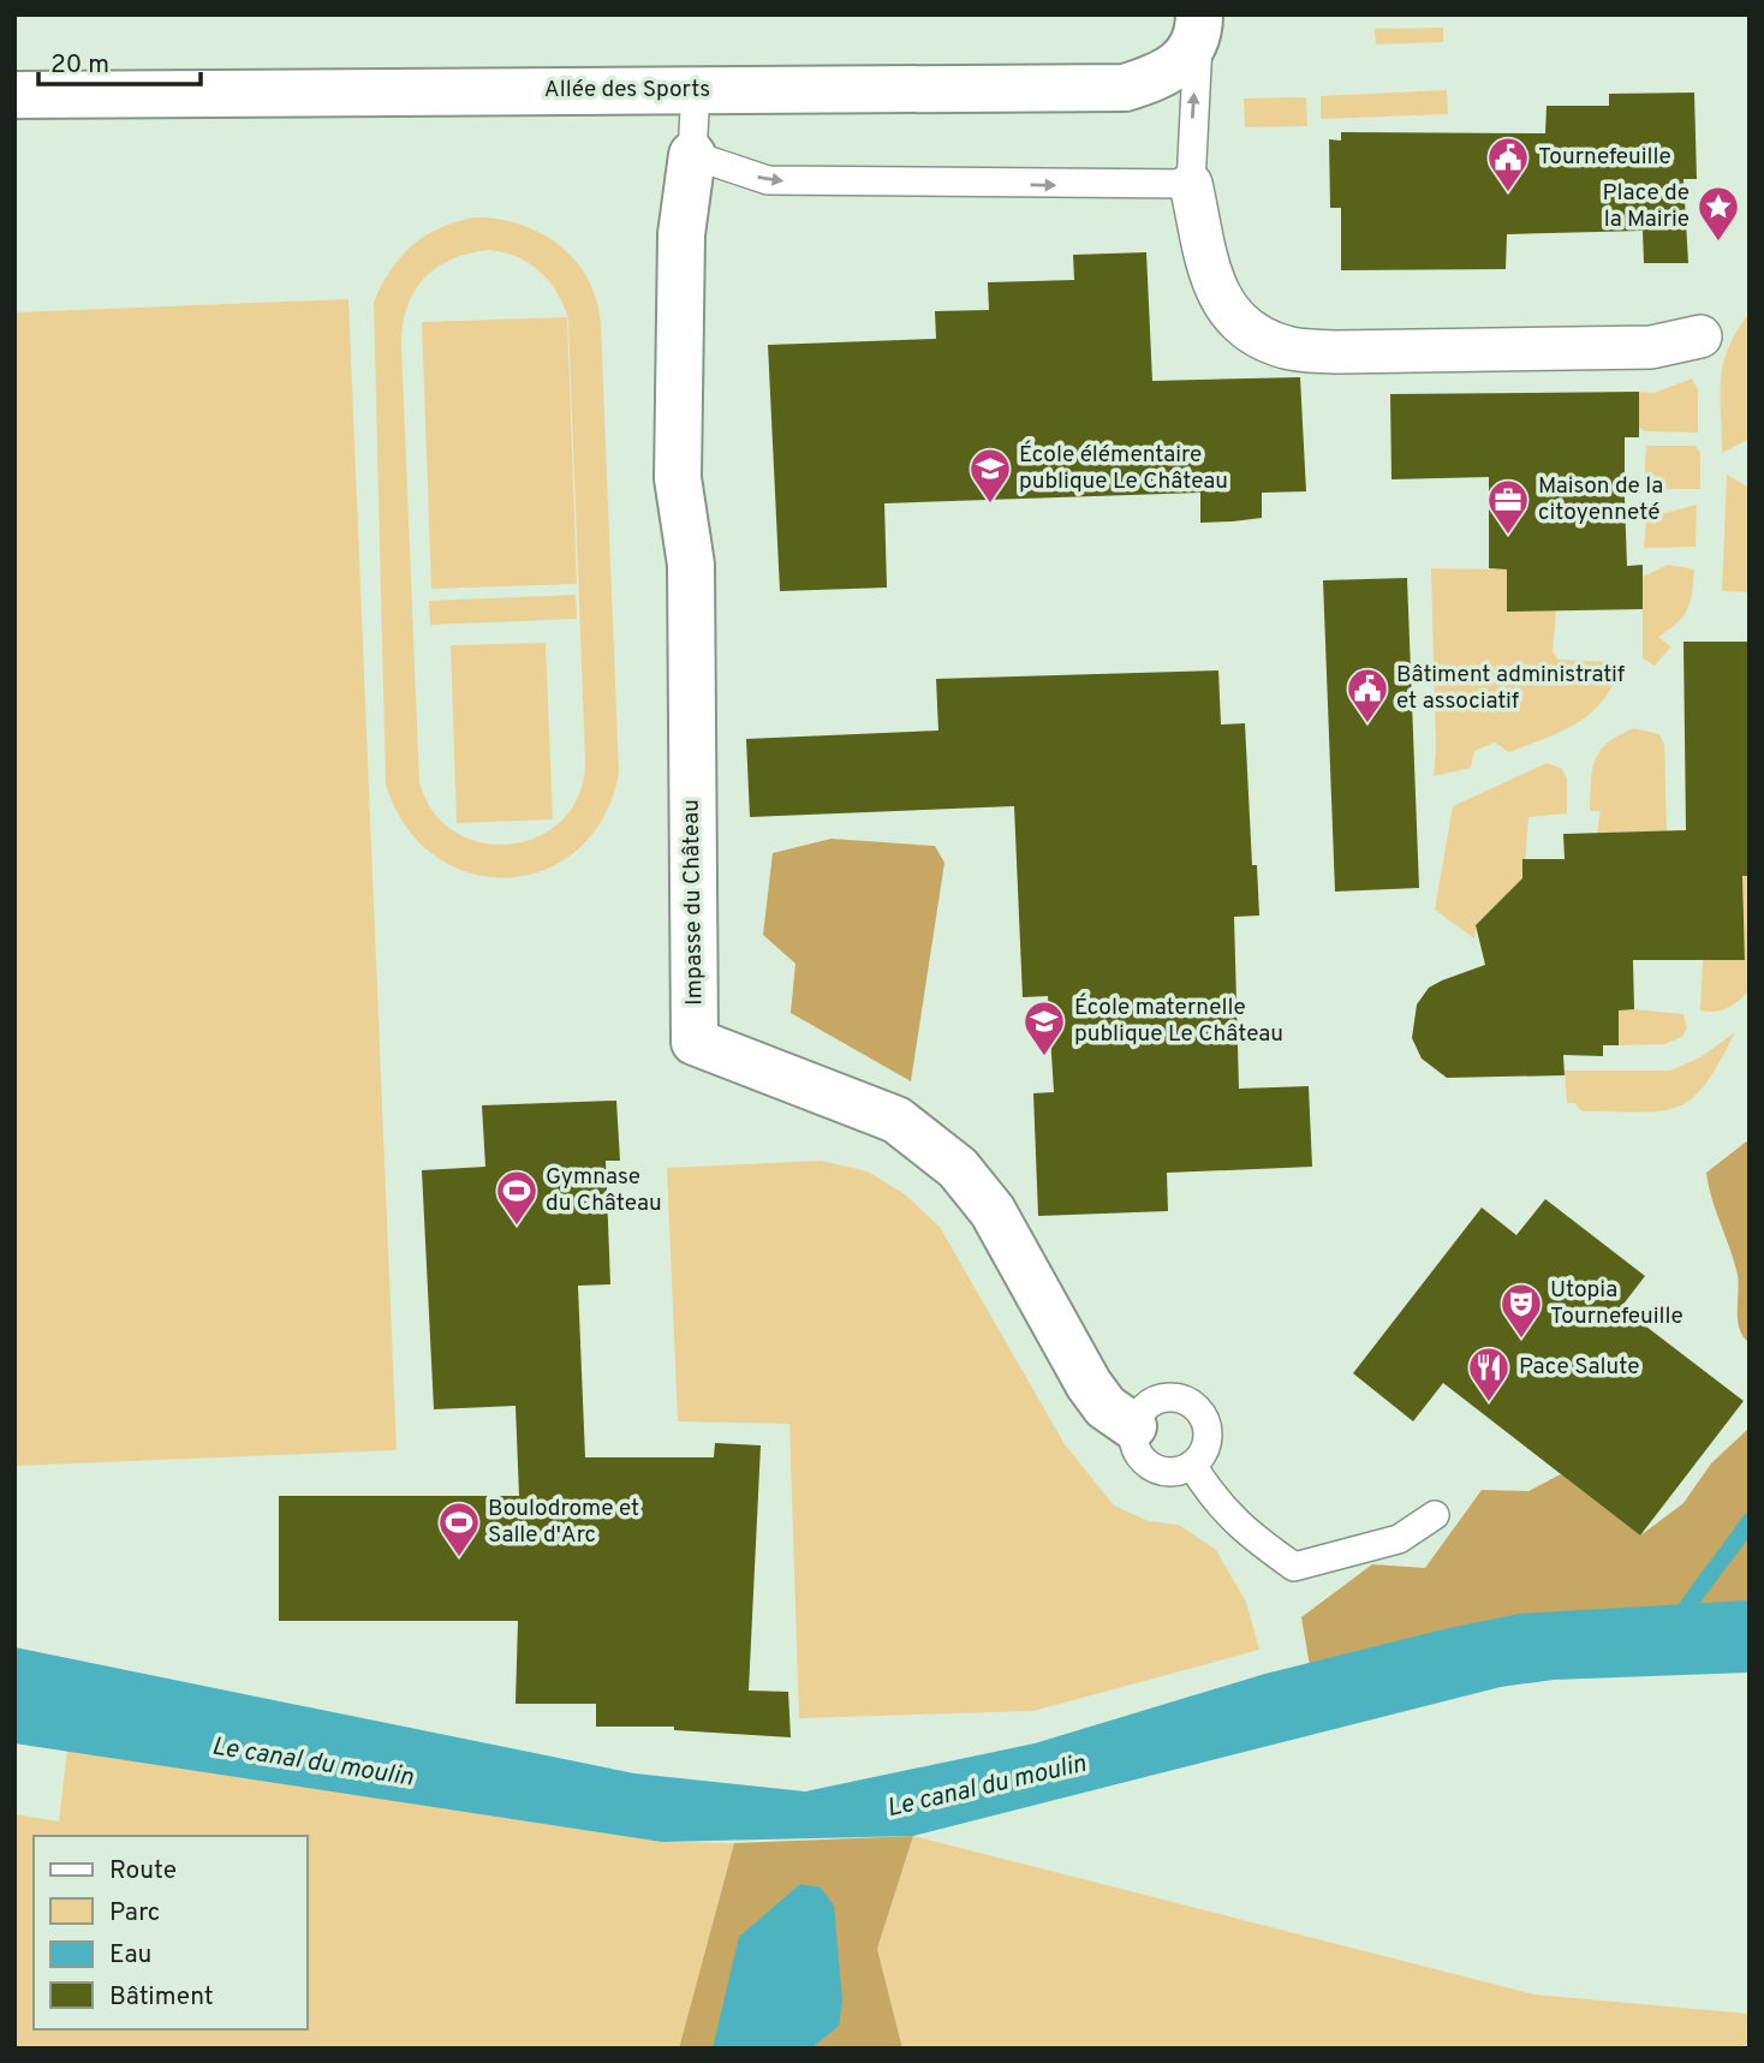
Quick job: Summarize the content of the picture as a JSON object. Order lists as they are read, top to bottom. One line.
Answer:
{"streets":{"street":["Allée des Sports","Impasse du Château"]},"water":["Le canal du moulin"],"places":{"public building":["Tournefeuille","Bâtiment administratif et associatif"],"place":["Place de la Mairie"],"school or university":["École élémentaire publique Le Château","École maternelle publique Le Château"],"office":["Maison de la citoyenneté"],"sports":["Gymnase du Château","Boulodrome et Salle d'Arc"],"theatre":["Utopia Tournefeuille"],"restaurant":["Pace Salute"]},"legend":["Route","Parc","Eau","Bâtiment"],"scale_bar":"20 m"}
